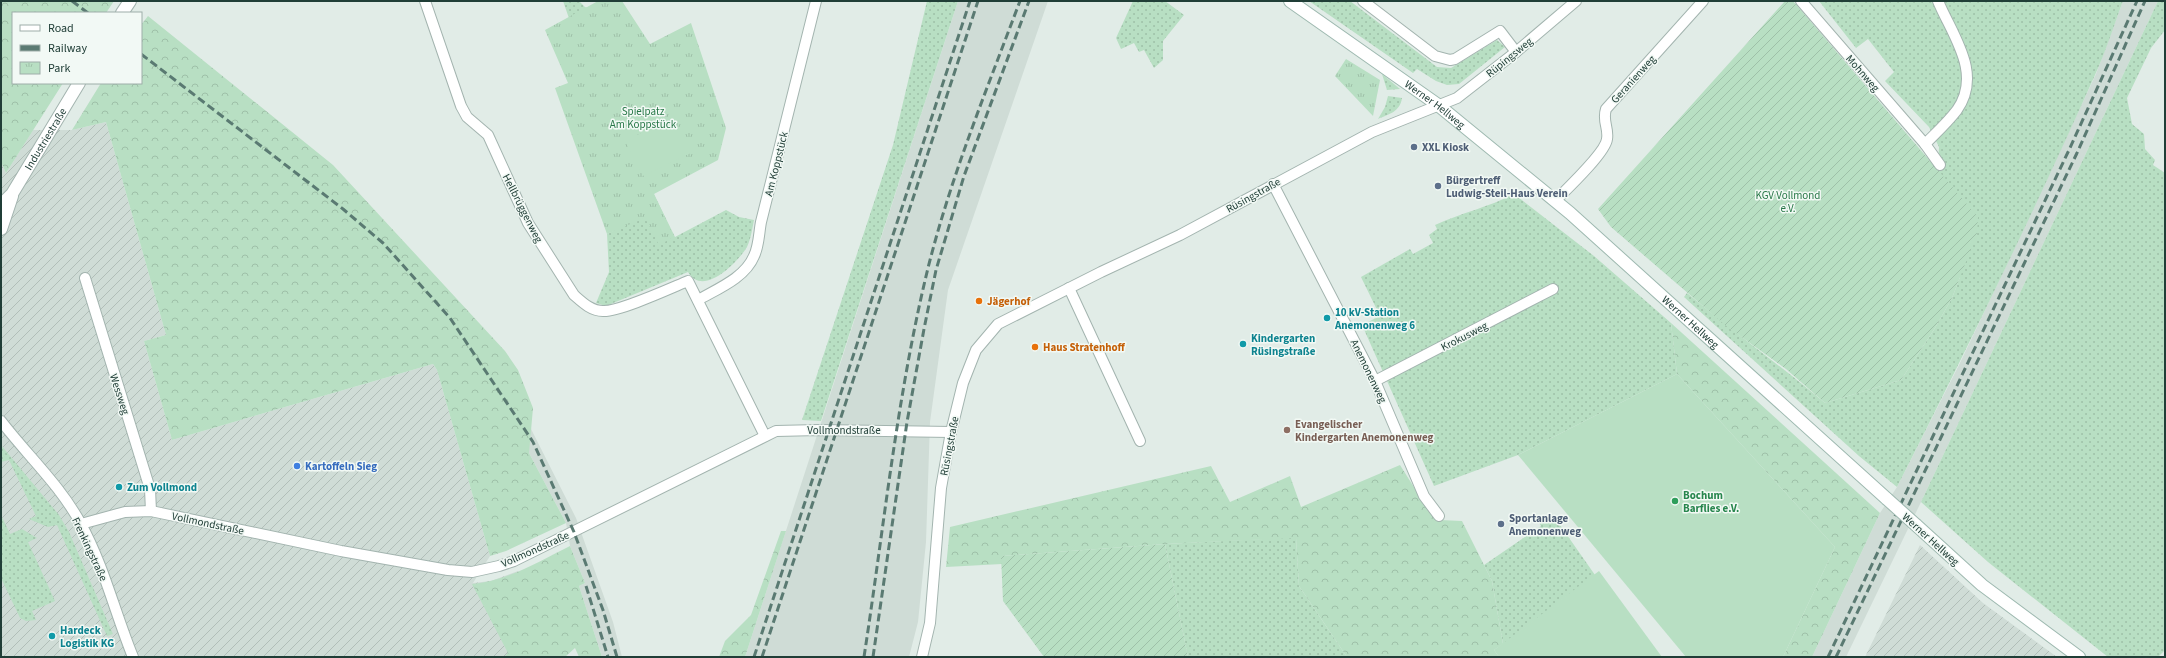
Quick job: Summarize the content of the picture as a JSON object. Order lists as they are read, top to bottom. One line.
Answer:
{"streets":{"main road":["Werner Hellweg","Industriestraße"],"street":["Rüpingsweg","Mohnweg","Geranienweg","Am Koppstück","Rüsingstraße","Hellbrüggenweg","Krokusweg","Anemonenweg","Wessweg","Vollmondstraße","Frenkingstraße"]},"crossings":[["Rüpingsweg","Werner Hellweg"],["Rüpingsweg","Rüsingstraße"],["Geranienweg","Werner Hellweg"],["Werner Hellweg","Rüsingstraße"],["Am Koppstück","Hellbrüggenweg"],["Rüsingstraße","Anemonenweg"],["Rüsingstraße","Vollmondstraße"],["Krokusweg","Anemonenweg"],["Wessweg","Vollmondstraße"],["Vollmondstraße","Frenkingstraße"]],"parks":["Spielpatz Am Koppstück","KGV Vollmond e.V."],"places":["XXL Kiosk","Bürgertreff Ludwig-Steil-Haus Verein","Jägerhof","10 kV-Station Anemonenweg 6","Kindergarten Rüsingstraße","Haus Stratenhoff","Evangelischer Kindergarten Anemonenweg","Kartoffeln Sieg","Zum Vollmond","Bochum Barflies e.V.","Sportanlage Anemonenweg","Hardeck Logistik KG"],"legend":["Road","Railway","Park"]}
